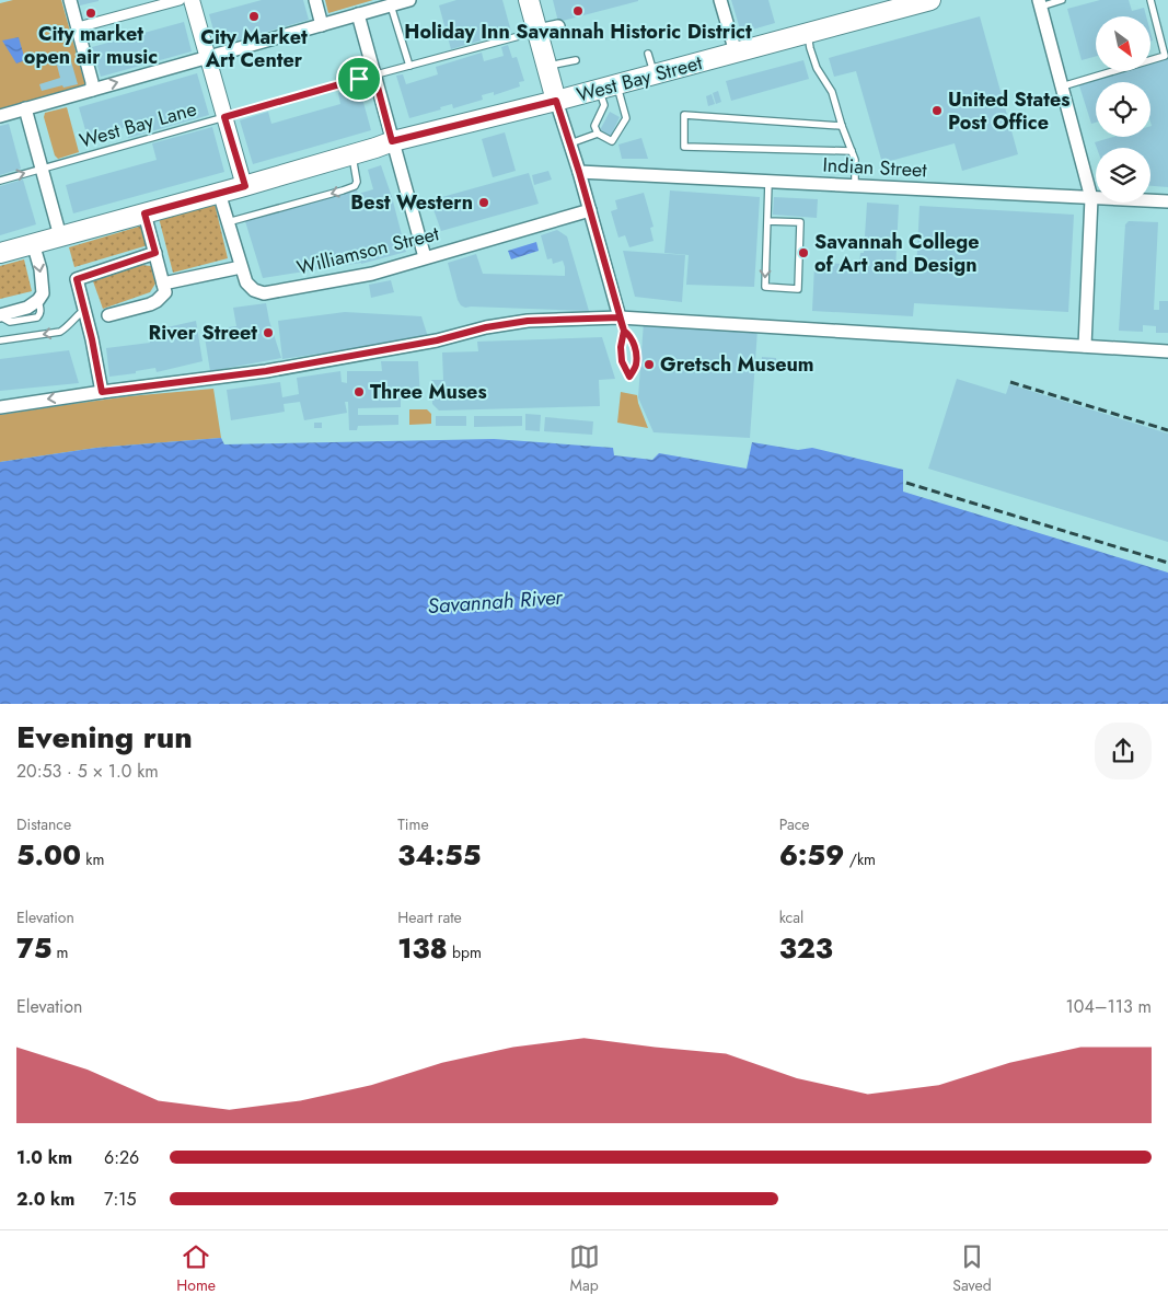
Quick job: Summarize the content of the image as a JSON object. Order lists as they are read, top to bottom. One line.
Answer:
{"streets":{"main road":["West Bay Street"],"street":["Indian Street","Williamson Street"],"lane":["West Bay Lane"]},"crossings":[["West Bay Street","Williamson Street"]],"water":["Savannah River"],"places":["Holiday Inn Savannah Historic District","City market open air music","City Market Art Center","United States Post Office","Best Western","Savannah College of Art and Design","River Street","Gretsch Museum","Three Muses"],"north":"bottom right","page":{"heading":["Evening run","20:53 · 5 × 1.0 km"],"stats":[["Distance","5.00 km"],["Time","34:55"],["Pace","6:59 /km"],["Elevation","75 m"],["Heart rate","138 bpm"],["kcal","323"]],"chart":["Elevation","104–113 m"],"list":[{"name":"1.0 km","note":"6:26"},{"name":"2.0 km","note":"7:15"}],"tabs":["Home","Map","Saved"]}}
